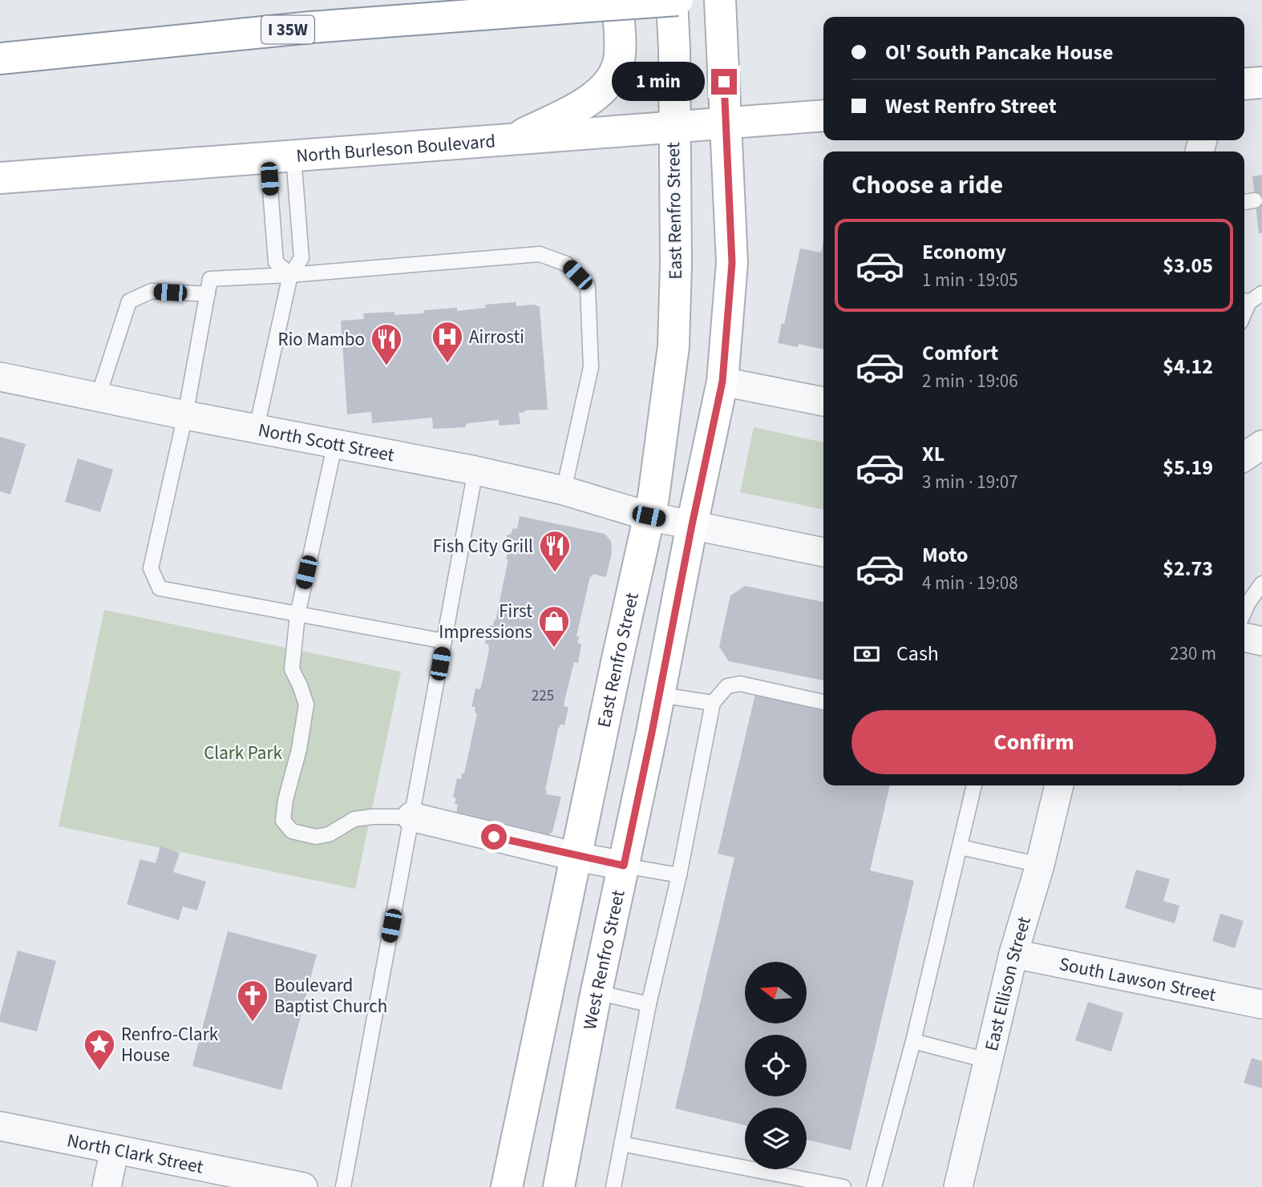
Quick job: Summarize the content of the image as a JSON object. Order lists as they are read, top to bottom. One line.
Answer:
{"streets":{"main road":["I 35W","North Burleson Boulevard","East Renfro Street","West Renfro Street"],"street":["North Scott Street","South Lawson Street","East Ellison Street","North Clark Street"]},"crossings":[["North Burleson Boulevard","East Renfro Street"],["North Burleson Boulevard","West Renfro Street"],["East Renfro Street","North Scott Street"],["North Scott Street","West Renfro Street"],["South Lawson Street","East Ellison Street"]],"parks":["Clark Park"],"places":{"hospital":["Airrosti"],"restaurant":["Rio Mambo","Fish City Grill"],"shop":["First Impressions"],"church":["Boulevard Baptist Church"],"place":["Renfro-Clark House"]},"house_numbers":["225"],"north":"left","page":{"banner":["Ol' South Pancake House","West Renfro Street"],"bubble":"1 min","heading":"Choose a ride","list":[{"name":"Economy","note":"1 min · 19:05","value":"$3.05"},{"name":"Comfort","note":"2 min · 19:06","value":"$4.12"},{"name":"XL","note":"3 min · 19:07","value":"$5.19"},{"name":"Moto","note":"4 min · 19:08","value":"$2.73"}],"pay":["Cash","230 m"],"buttons":"Confirm"}}
